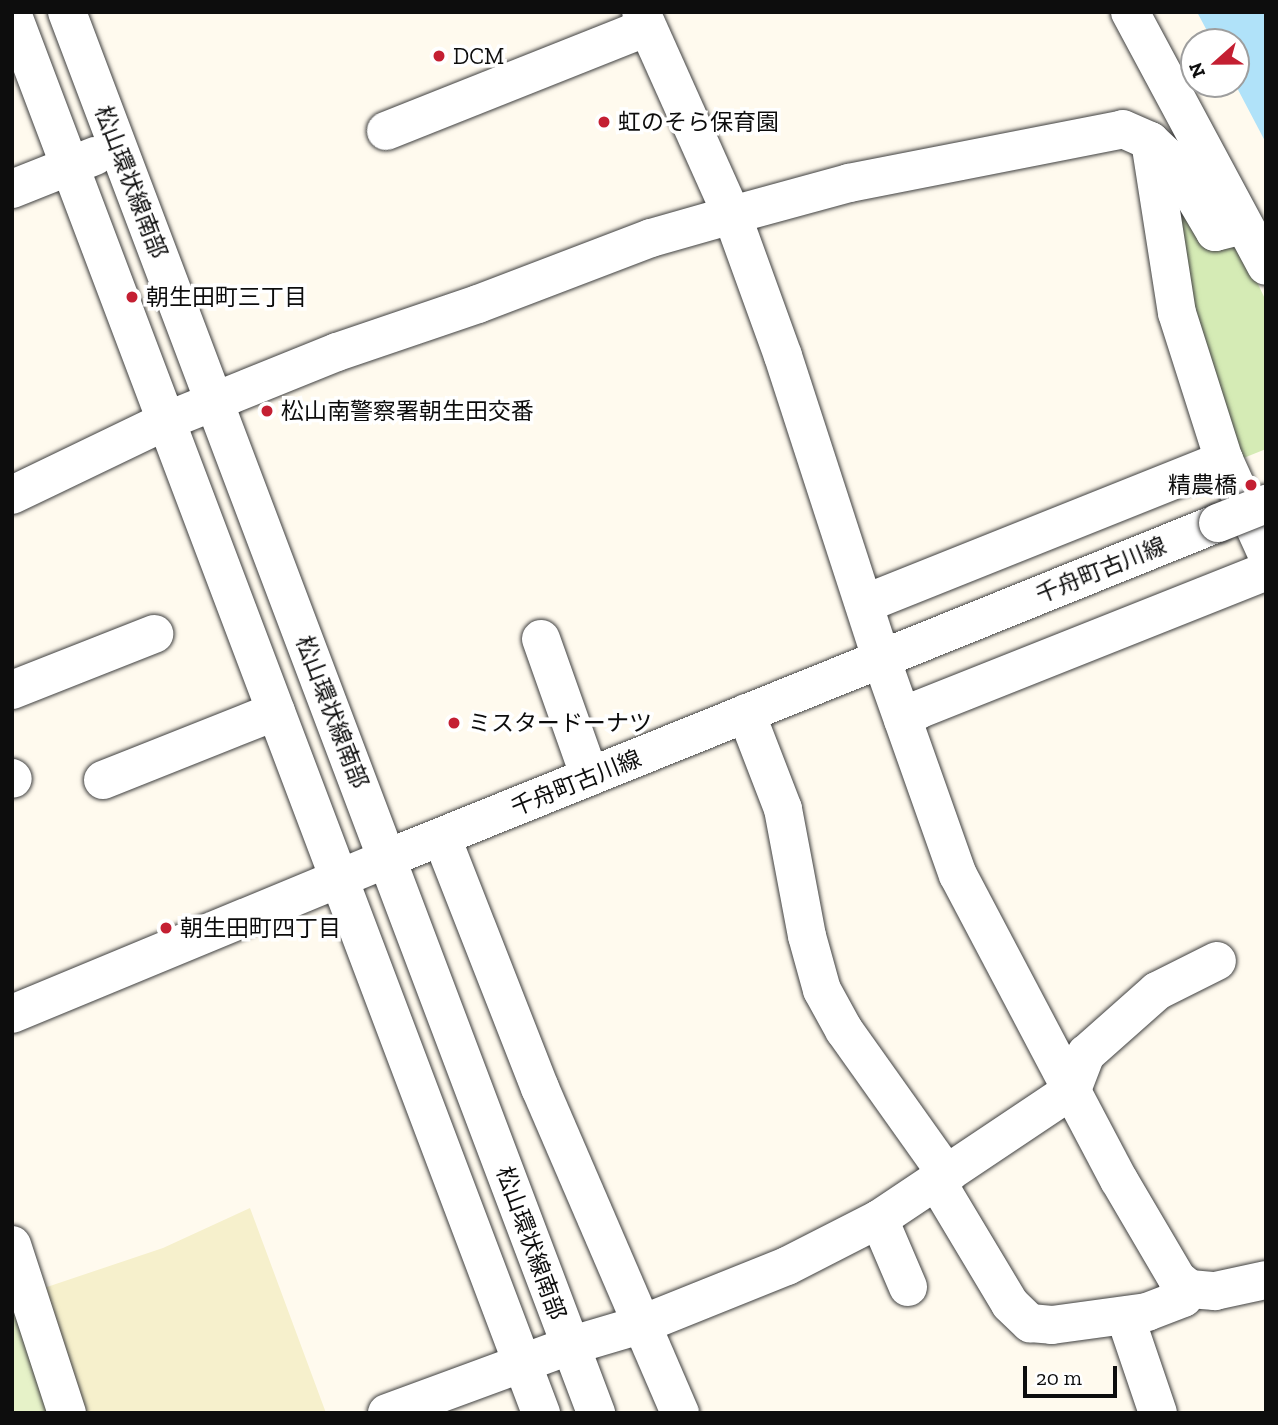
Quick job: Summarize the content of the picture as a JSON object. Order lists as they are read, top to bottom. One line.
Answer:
{"streets":{"street":["松山環状線南部","千舟町古川線"]},"crossings":[["松山環状線南部","千舟町古川線"]],"places":["DCM","虹のそら保育園","朝生田町三丁目","松山南警察署朝生田交番","精農橋","ミスタードーナツ","朝生田町四丁目"],"scale_bar":"20 m","north":"left"}
